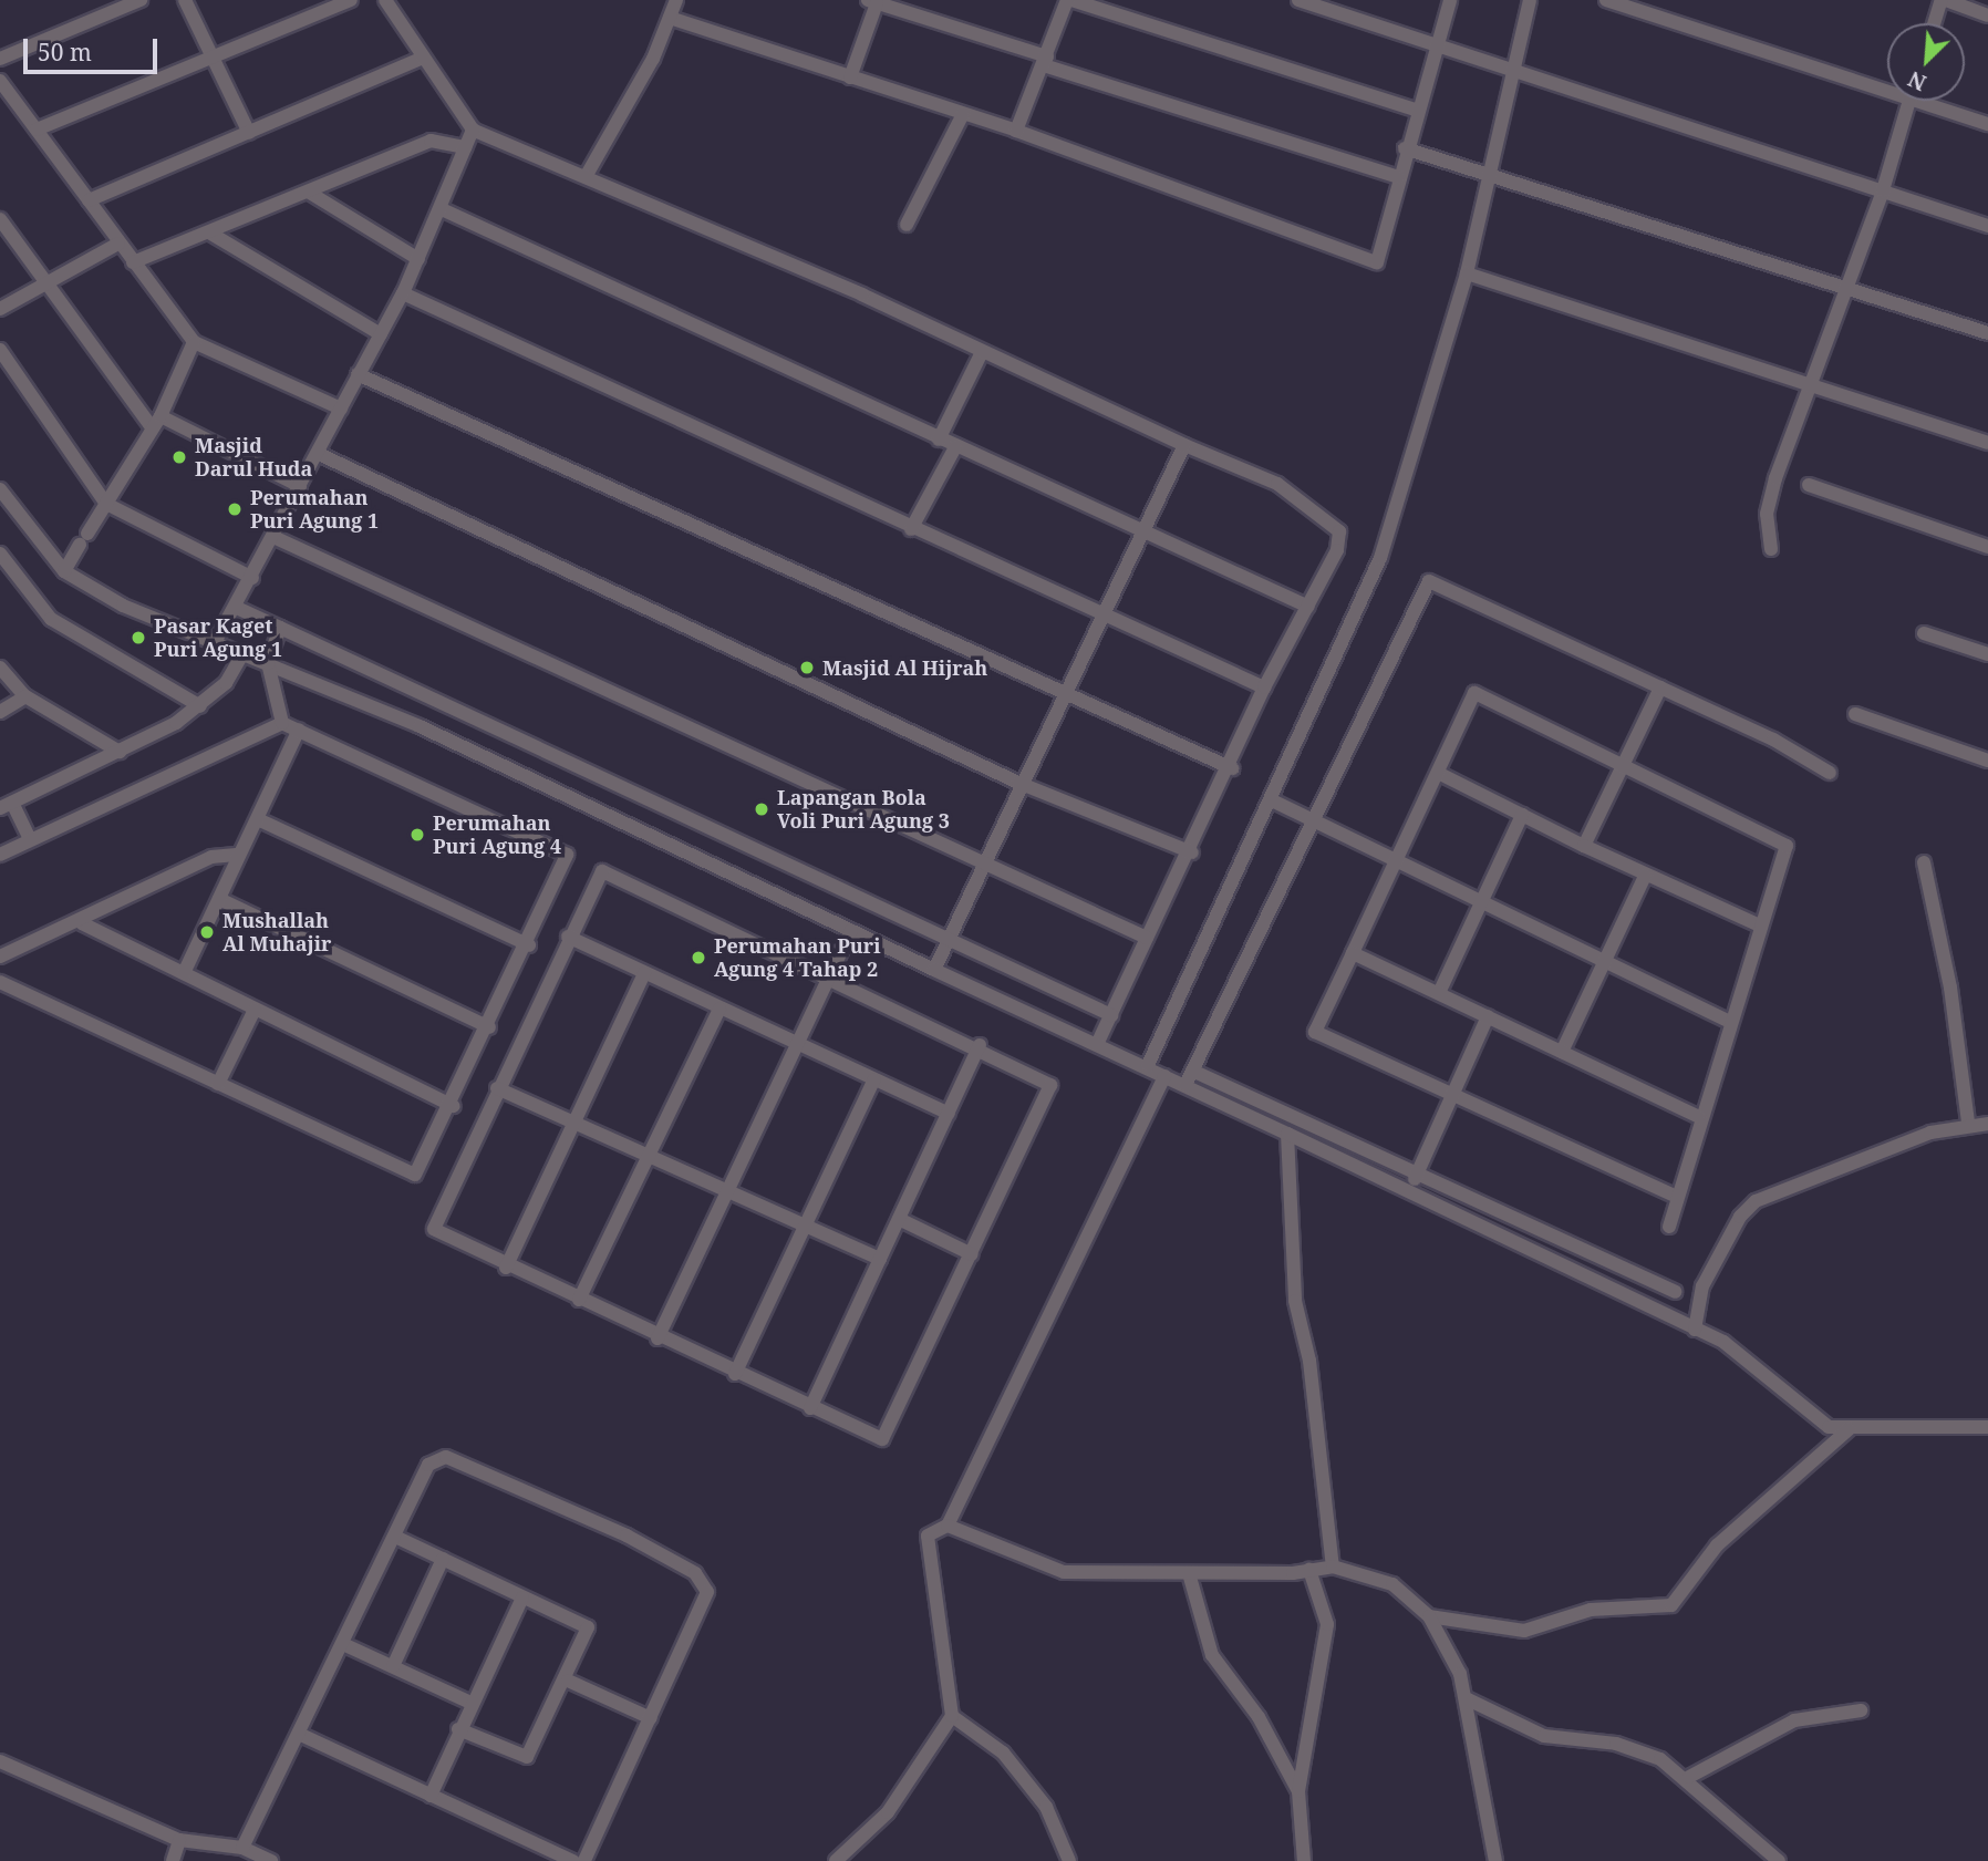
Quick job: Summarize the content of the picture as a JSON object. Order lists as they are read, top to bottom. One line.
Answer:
{"places":["Masjid Darul Huda","Perumahan Puri Agung 1","Pasar Kaget Puri Agung 1","Masjid Al Hijrah","Lapangan Bola Voli Puri Agung 3","Perumahan Puri Agung 4","Mushallah Al Muhajir","Perumahan Puri Agung 4 Tahap 2"],"scale_bar":"50 m","north":"bottom left"}
